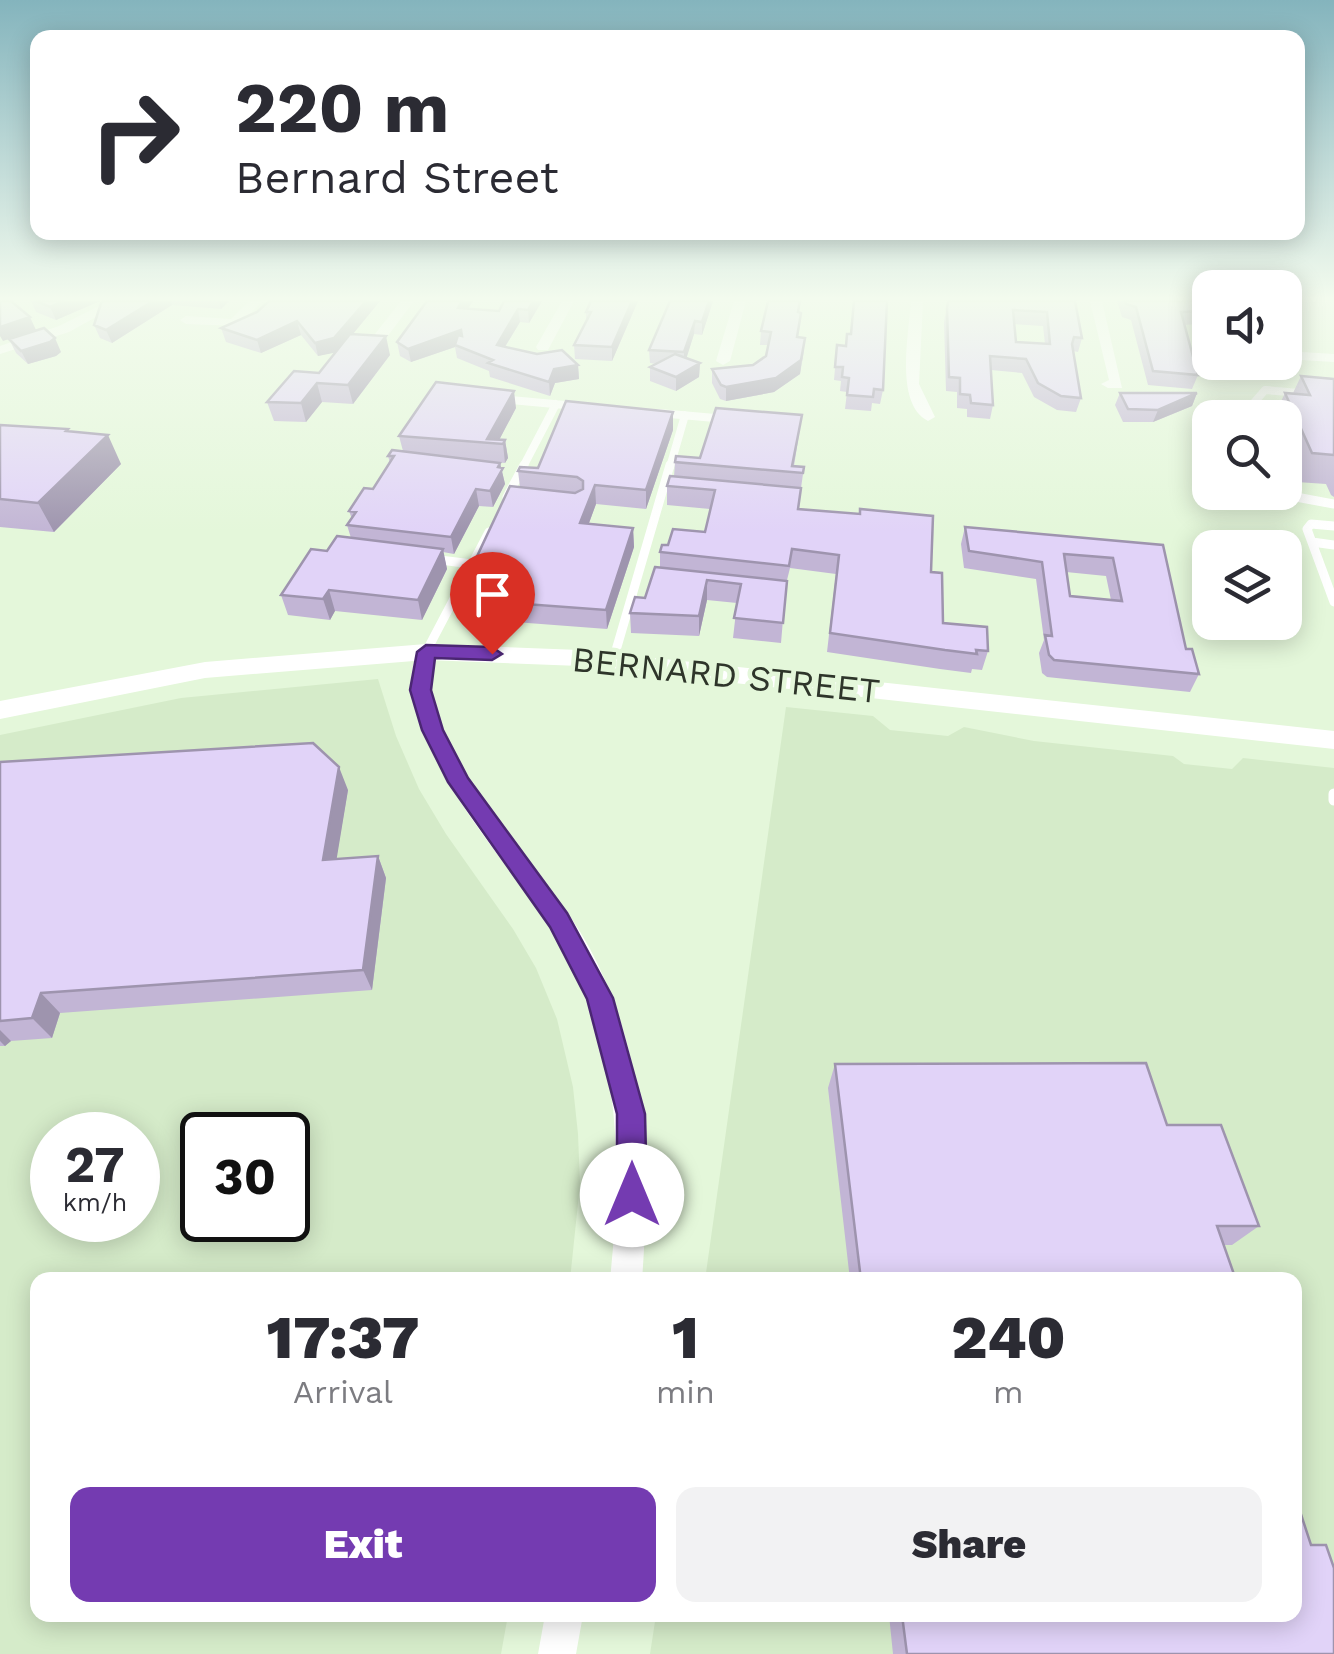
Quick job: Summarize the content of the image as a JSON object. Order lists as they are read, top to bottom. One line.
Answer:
{"streets":{"street":["BERNARD STREET"]},"page":{"turn":["220 m","Bernard Street"],"speed":"27 km/h","limit":"30","eta":["17:37","Arrival","1","min","240","m"],"buttons":["Exit","Share"]}}
